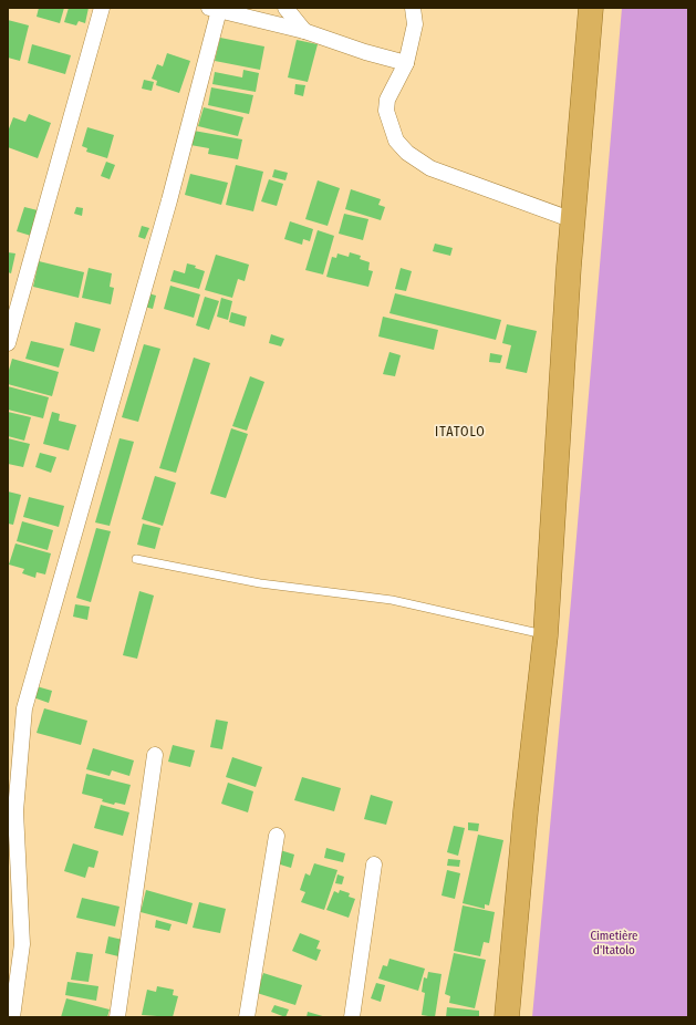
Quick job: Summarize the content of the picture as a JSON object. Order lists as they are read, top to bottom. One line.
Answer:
{"districts":["ITATOLO"],"parks":["Cimetière d'Itatolo"]}
